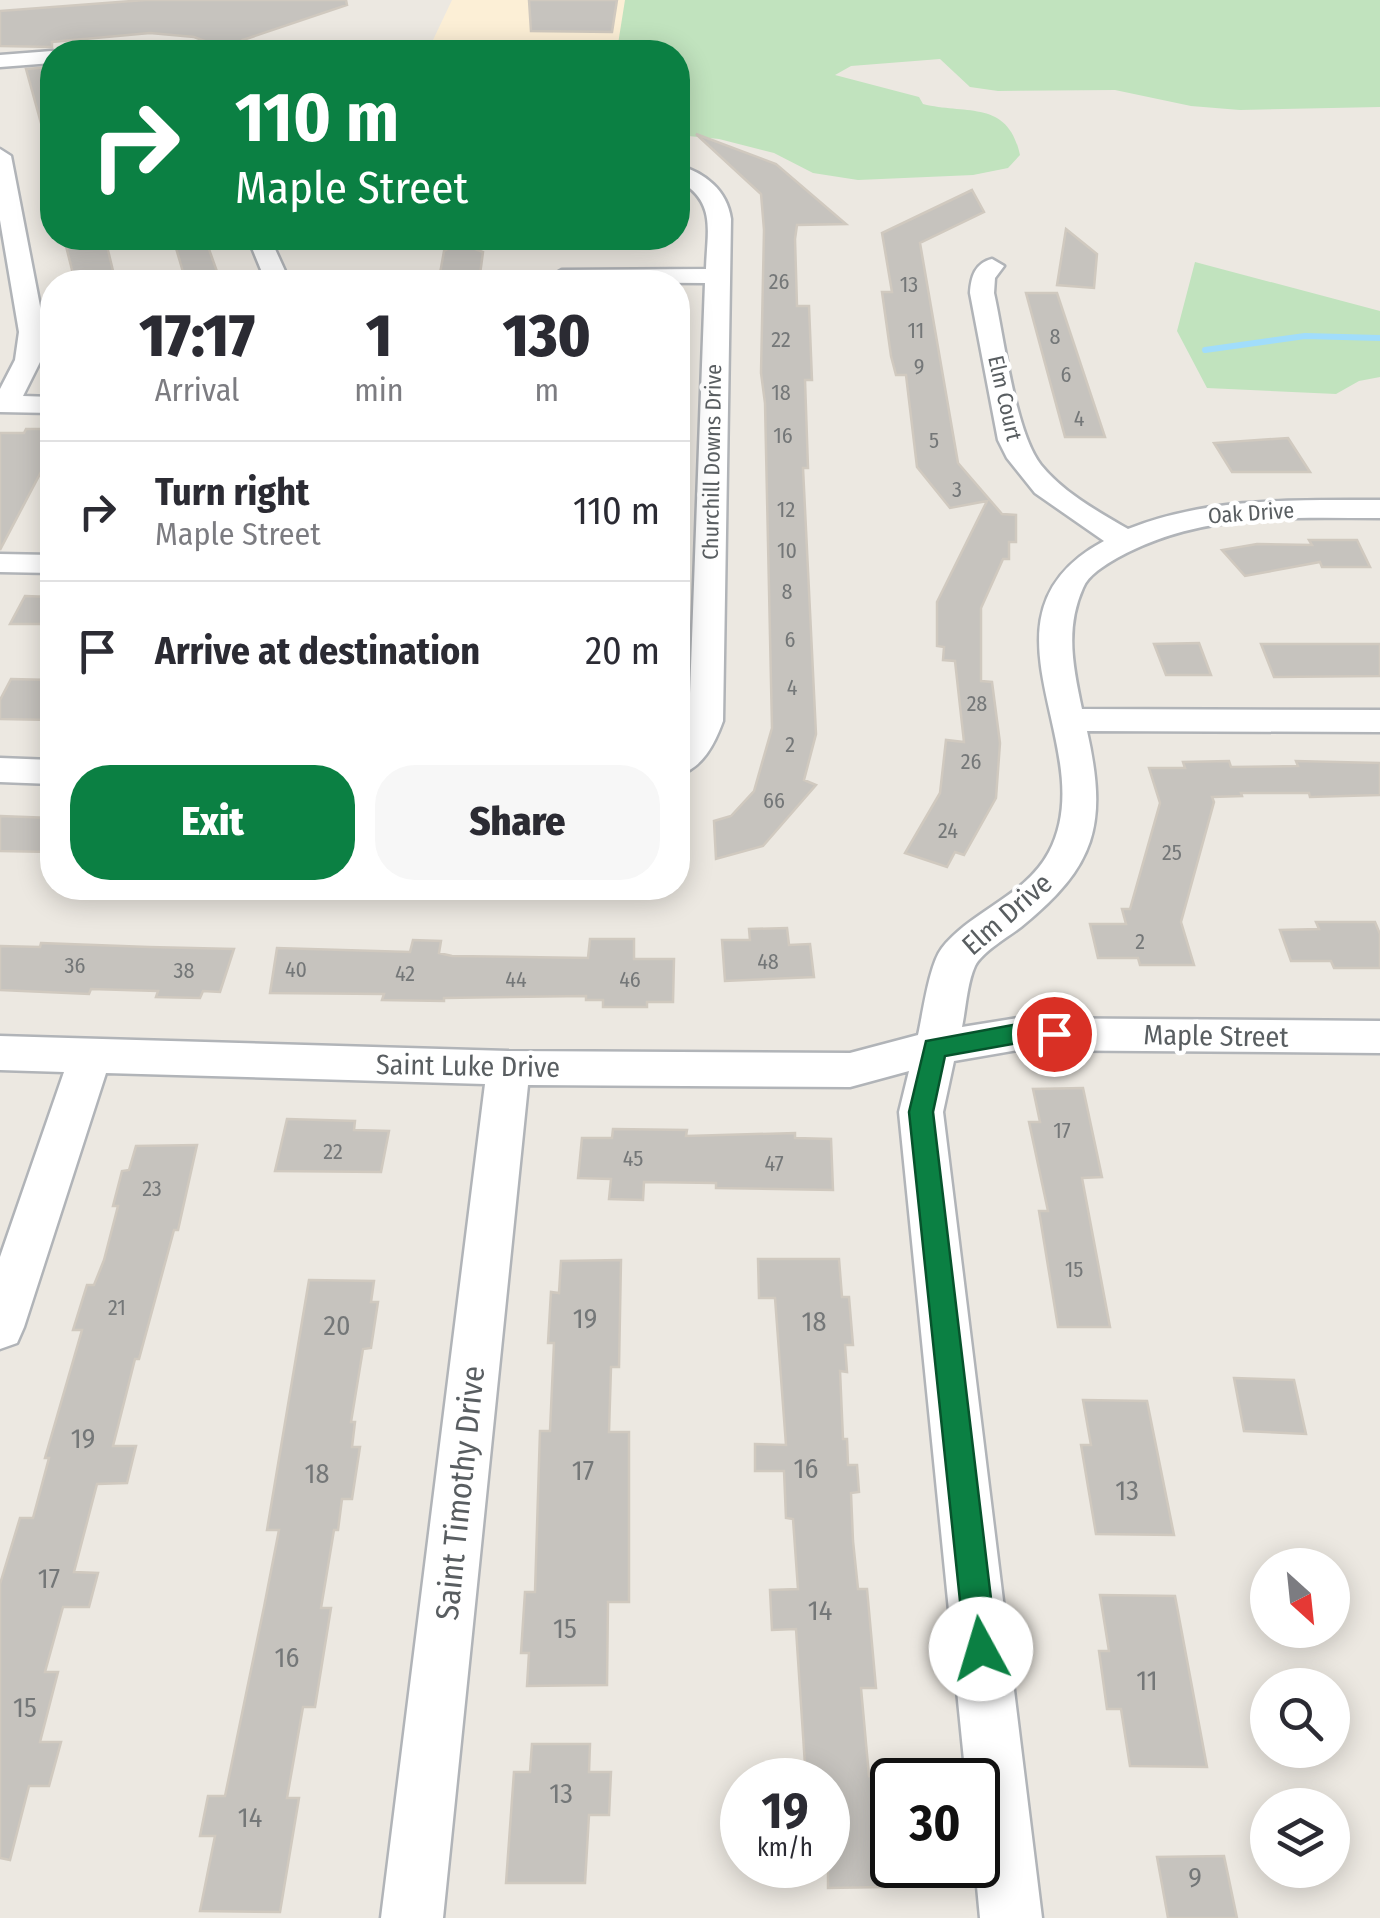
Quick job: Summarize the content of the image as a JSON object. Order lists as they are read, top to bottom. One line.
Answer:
{"streets":{"street":["Elm Court","Churchill Downs Drive","Oak Drive","Elm Drive","Maple Street","Saint Luke Drive","Saint Timothy Drive"]},"crossings":[["Elm Court","Oak Drive"],["Elm Court","Elm Drive"],["Oak Drive","Elm Drive"],["Elm Drive","Maple Street"],["Elm Drive","Saint Luke Drive"],["Maple Street","Saint Luke Drive"],["Saint Luke Drive","Saint Timothy Drive"]],"house_numbers":["26","13","11","8","22","9","6","18","4","16","5","3","12","10","8","6","4","28","2","26","66","24","25","2","48","36","40","38","42","44","46","17","22","45","47","23","15","21","19","18","20","19","16","17","18","13","17","14","15","16","11","15","13","14","9"],"north":"bottom right","page":{"turn":["110 m","Maple Street"],"eta":["17:17","Arrival","1","min","130","m"],"list":[{"name":"Turn right","note":"Maple Street","value":"110 m"},{"name":"Arrive at destination","value":"20 m"}],"buttons":["Exit","Share"],"speed":"19 km/h","limit":"30"}}
